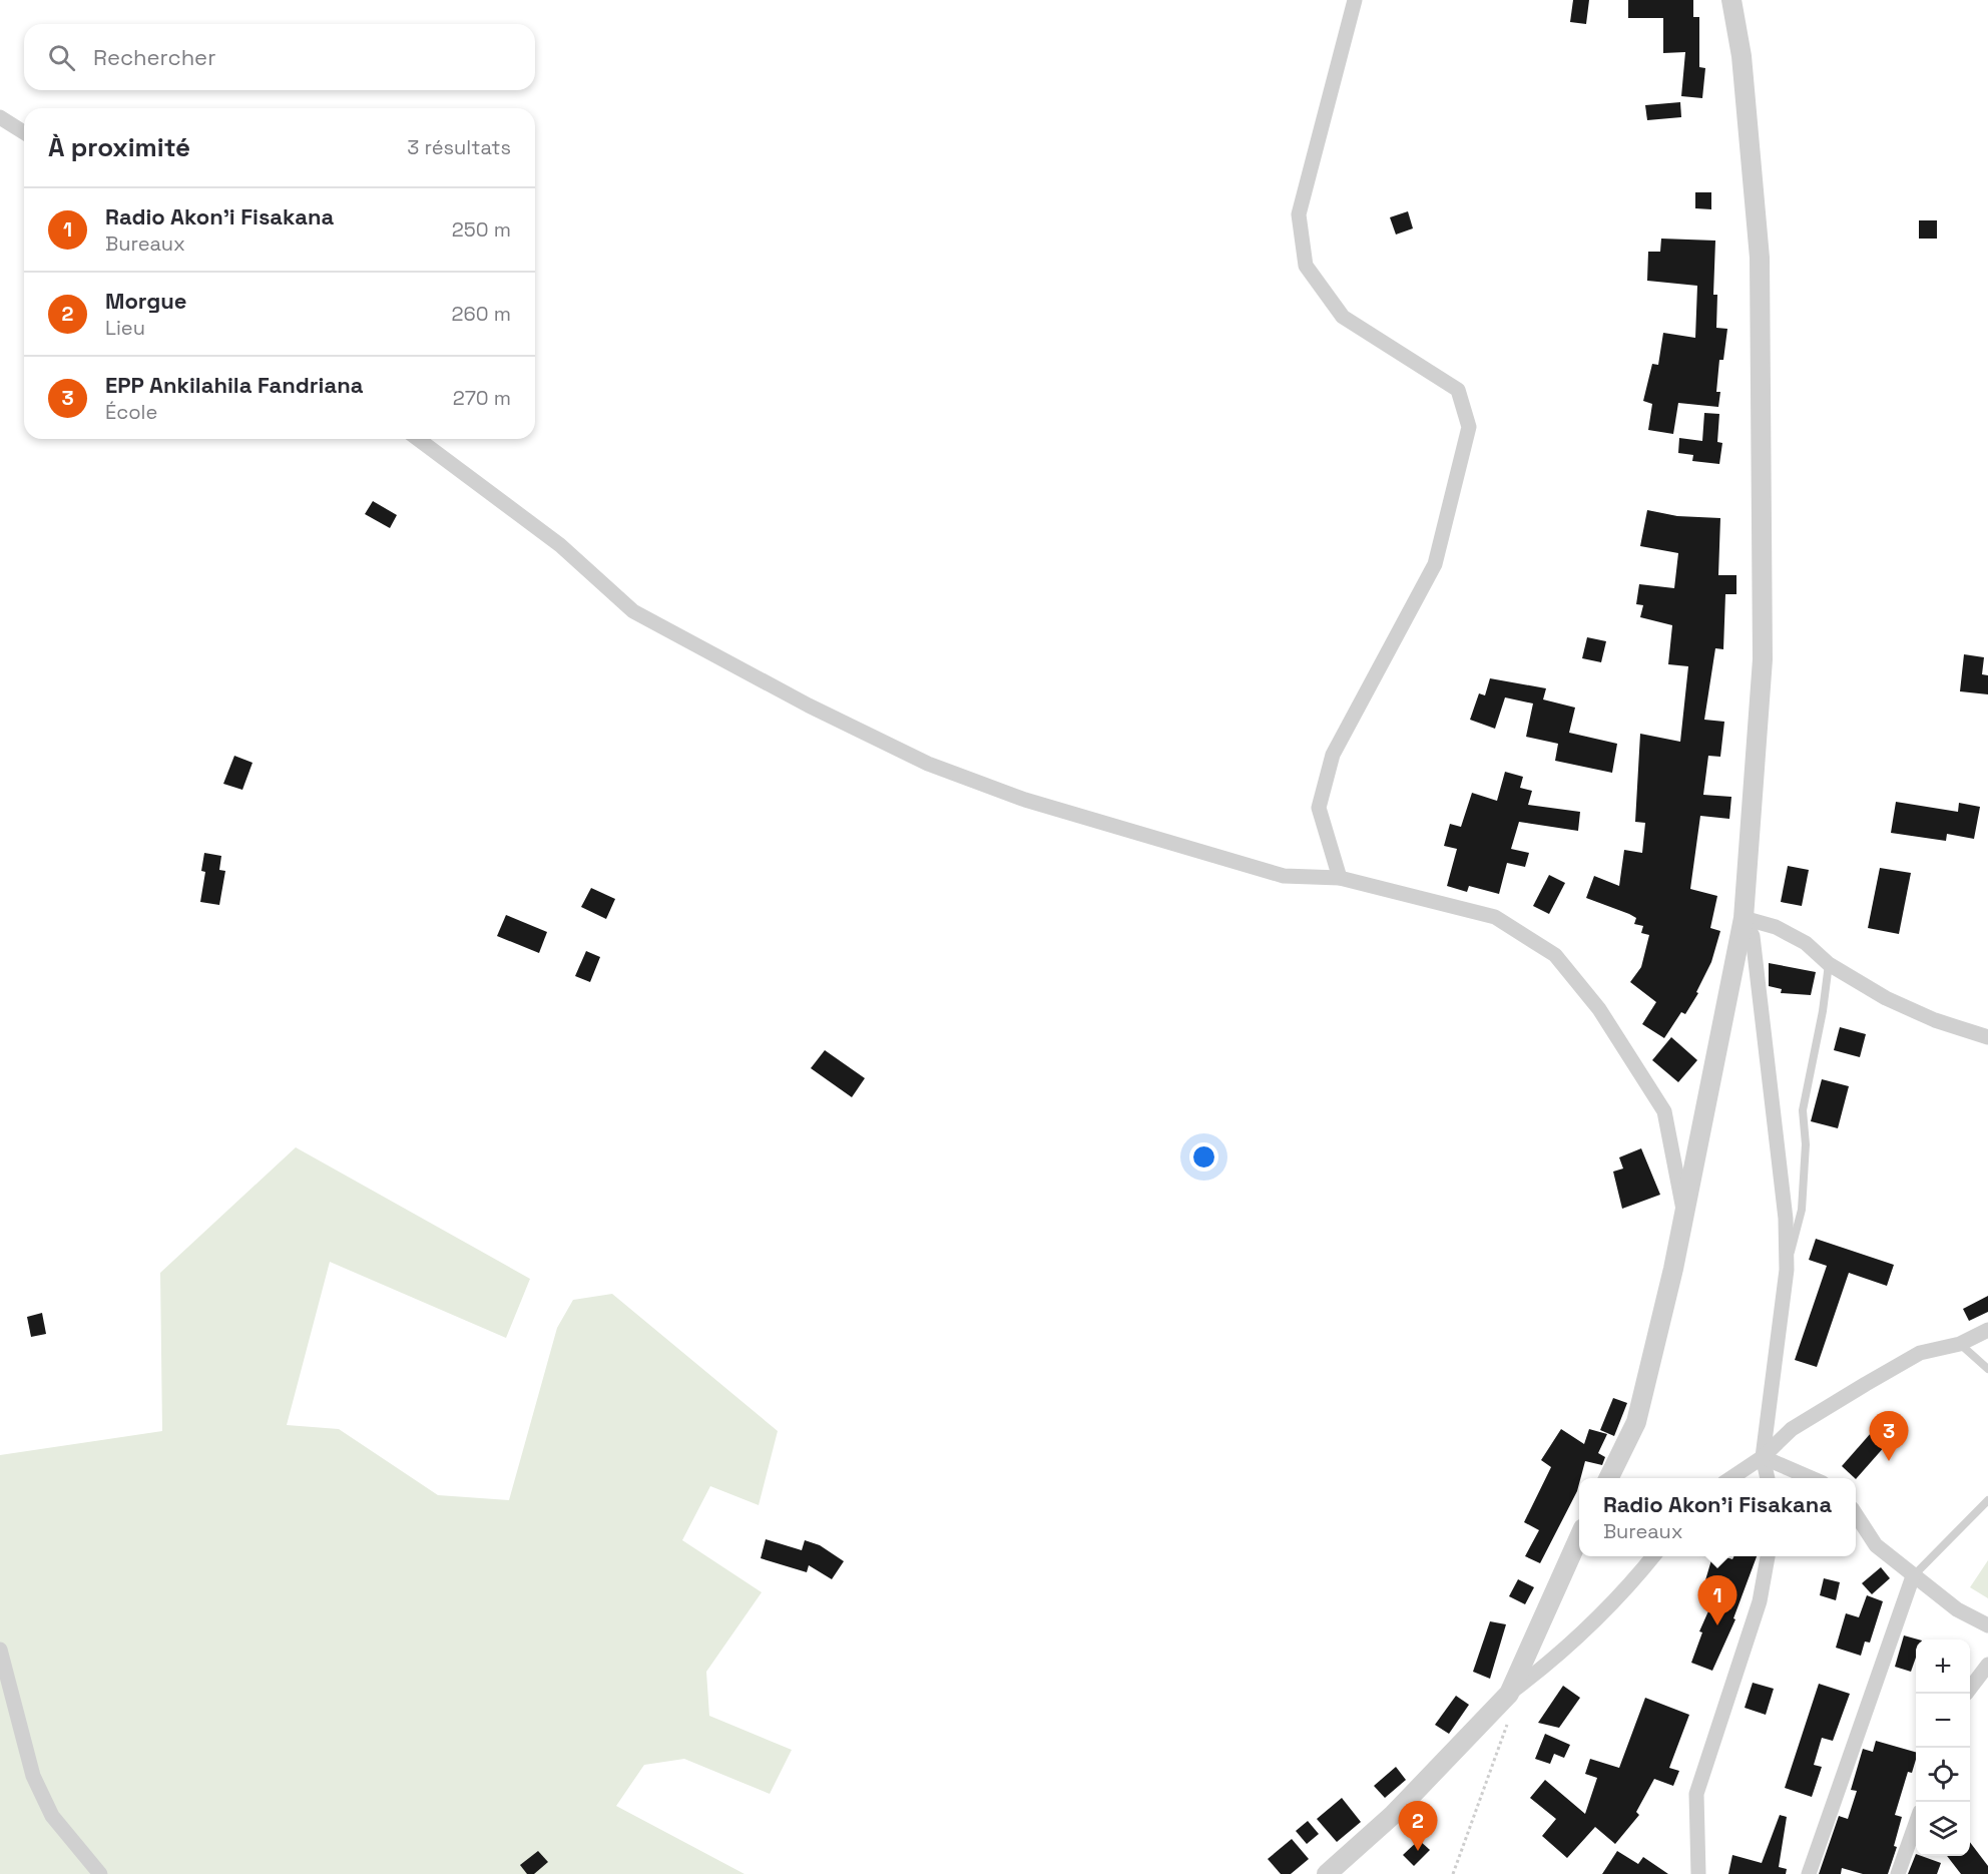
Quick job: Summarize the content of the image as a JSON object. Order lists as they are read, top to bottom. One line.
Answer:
{"page":{"search":"Rechercher","heading":["À proximité","3 résultats"],"list":[{"mark":"1","name":"Radio Akon'i Fisakana","note":"Bureaux","value":"250 m"},{"mark":"2","name":"Morgue","note":"Lieu","value":"260 m"},{"mark":"3","name":"EPP Ankilahila Fandriana","note":"École","value":"270 m"}],"pins":["3","1","2"],"popup":["Radio Akon'i Fisakana","Bureaux"],"map_buttons":["+","−"]}}
